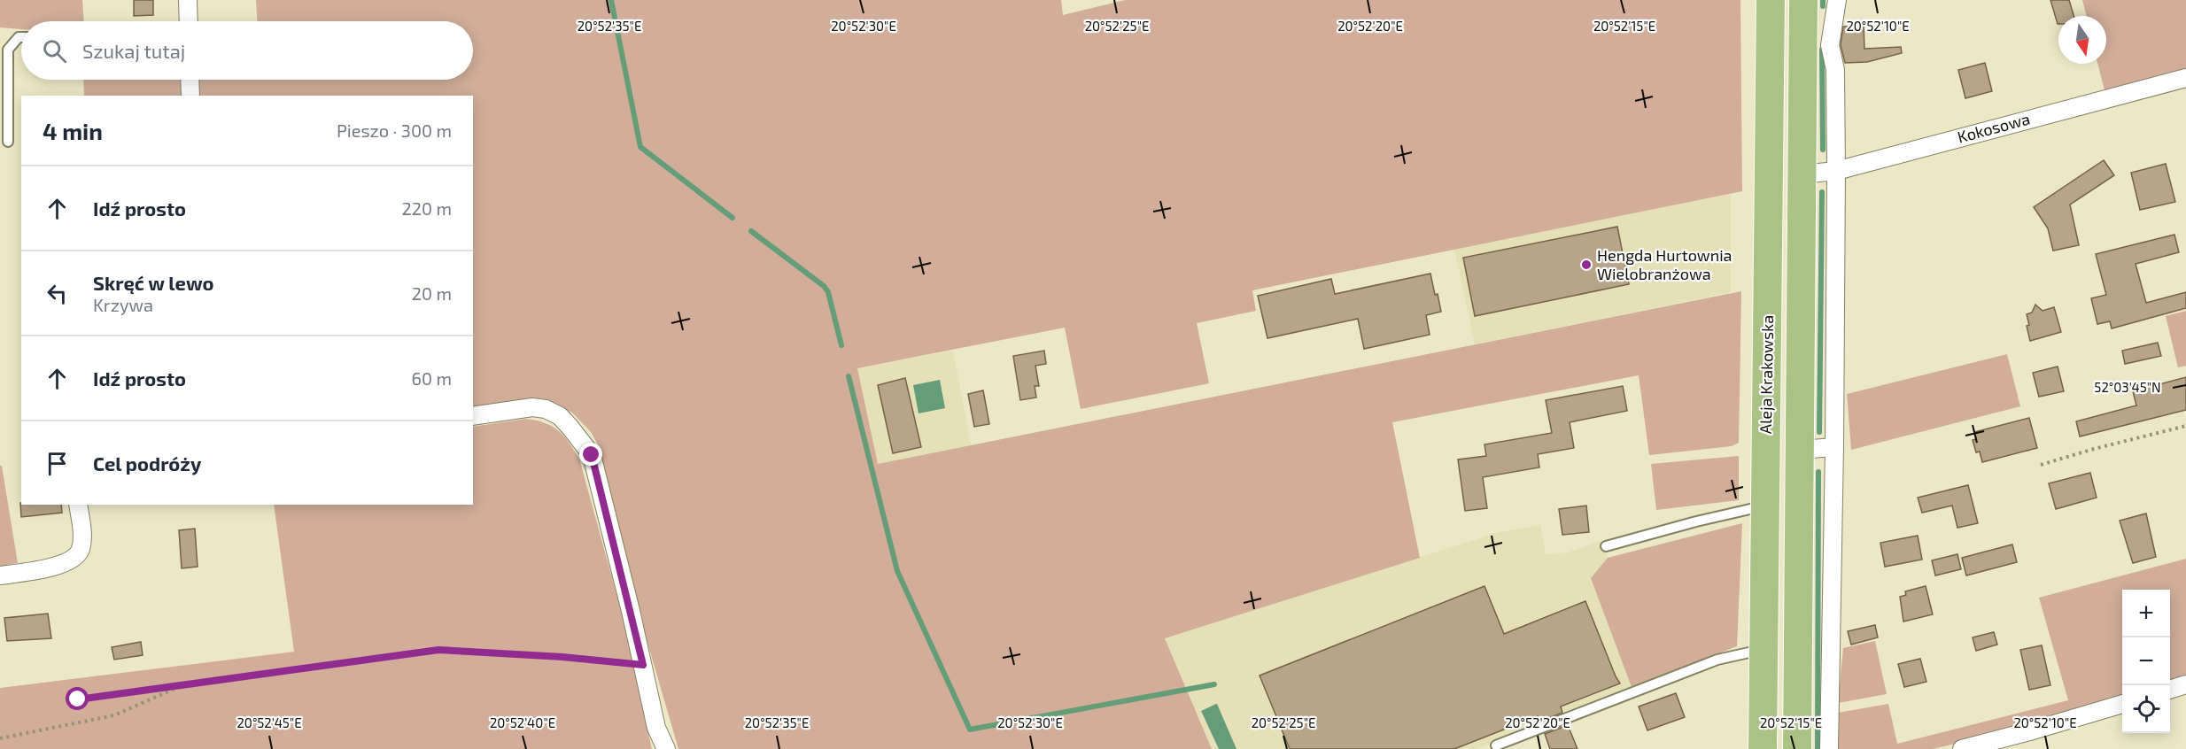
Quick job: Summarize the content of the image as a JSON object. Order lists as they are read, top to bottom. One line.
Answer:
{"streets":{"main road":["Aleja Krakowska"],"street":["Kokosowa"]},"crossings":[["Kokosowa","Aleja Krakowska"]],"places":["Hengda Hurtownia Wielobranżowa"],"north":"bottom","page":{"search":"Szukaj tutaj","heading":["4 min","Pieszo · 300 m"],"list":[["Idź prosto","220 m"],["Skręć w lewo","Krzywa","20 m"],["Idź prosto","60 m"],"Cel podróży"],"map_buttons":["+","−"]},"coordinates":["20°52'35\"E","20°52'30\"E","20°52'25\"E","20°52'20\"E","20°52'15\"E","20°52'10\"E","52°03'45\"N","20°52'45\"E","20°52'40\"E"]}
